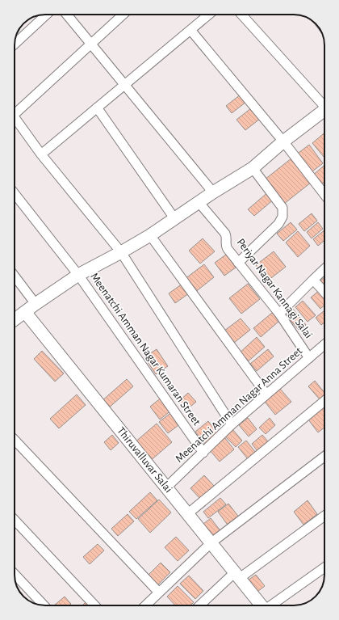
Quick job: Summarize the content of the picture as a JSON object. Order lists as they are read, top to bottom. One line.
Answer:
{"streets":{"street":["Periyar Nagar Kannagi Salai","Meenatchi Amman Nagar Kumaran Street","Meenatchi Amman Nagar Anna Street","Thiruvalluvar Salai"]},"crossings":[["Periyar Nagar Kannagi Salai","Meenatchi Amman Nagar Anna Street"],["Meenatchi Amman Nagar Kumaran Street","Meenatchi Amman Nagar Anna Street"],["Meenatchi Amman Nagar Anna Street","Thiruvalluvar Salai"]]}
